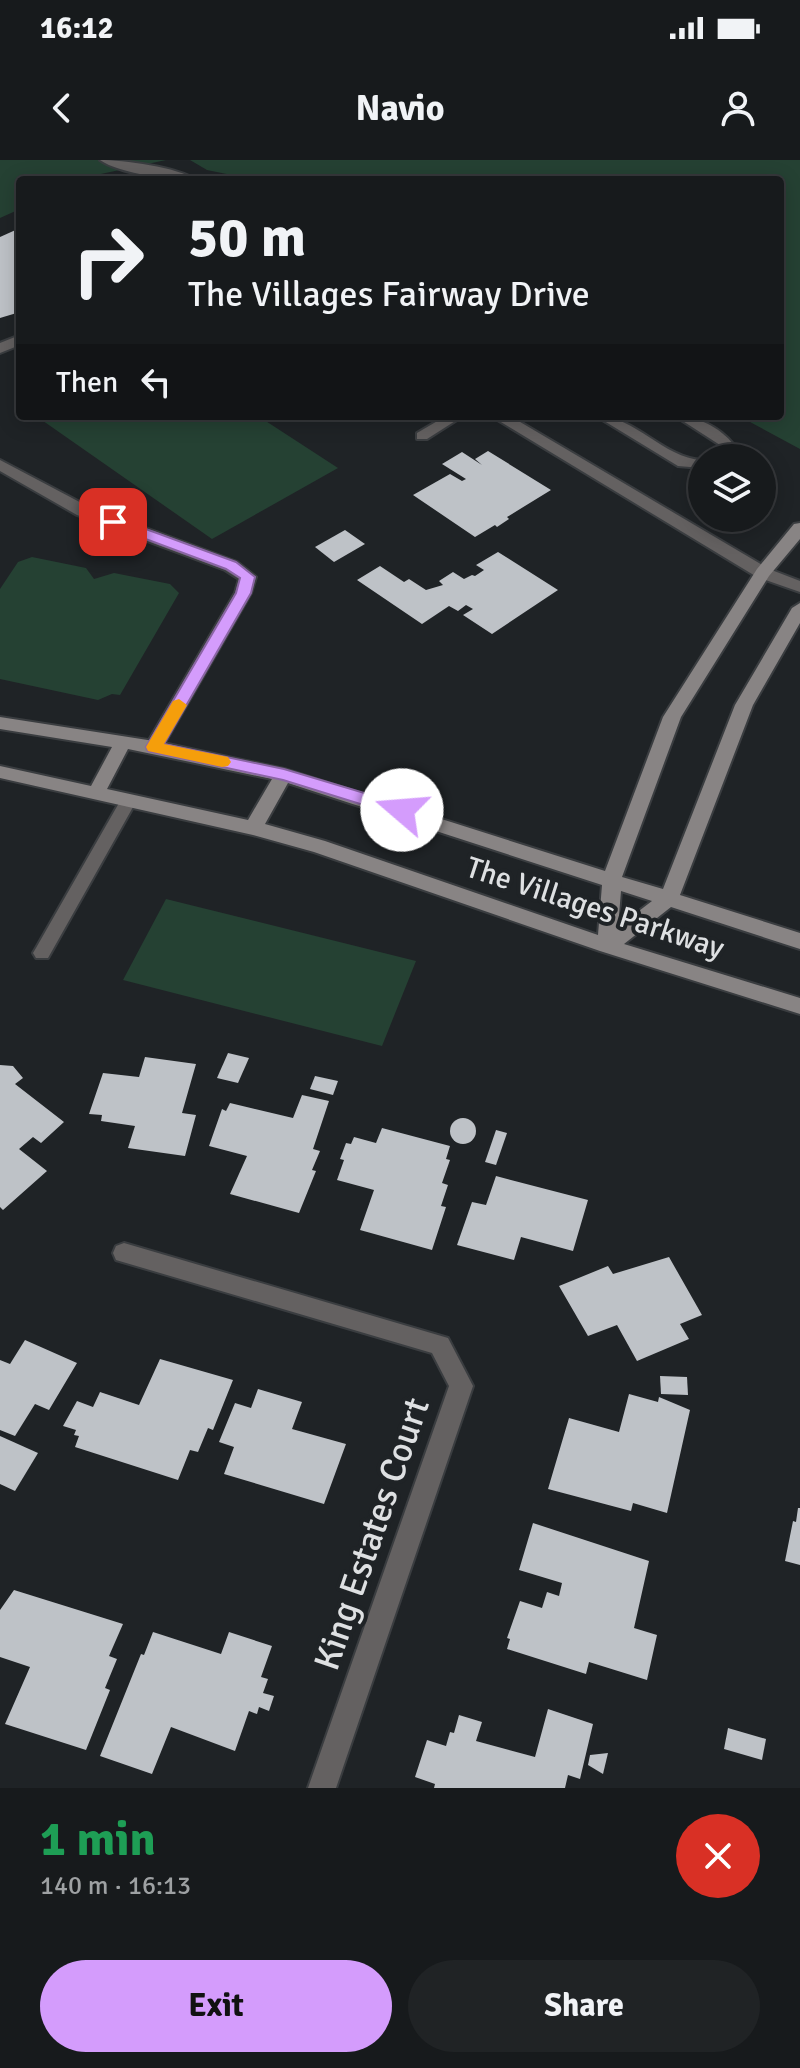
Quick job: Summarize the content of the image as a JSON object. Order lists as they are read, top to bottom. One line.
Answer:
{"streets":{"street":["The Villages Parkway","King Estates Court"]},"page":{"status":"16:12","header":"Navio","turn":["50 m","The Villages Fairway Drive"],"then":"Then","heading":["1 min","140 m · 16:13"],"buttons":["Exit","Share"]}}
